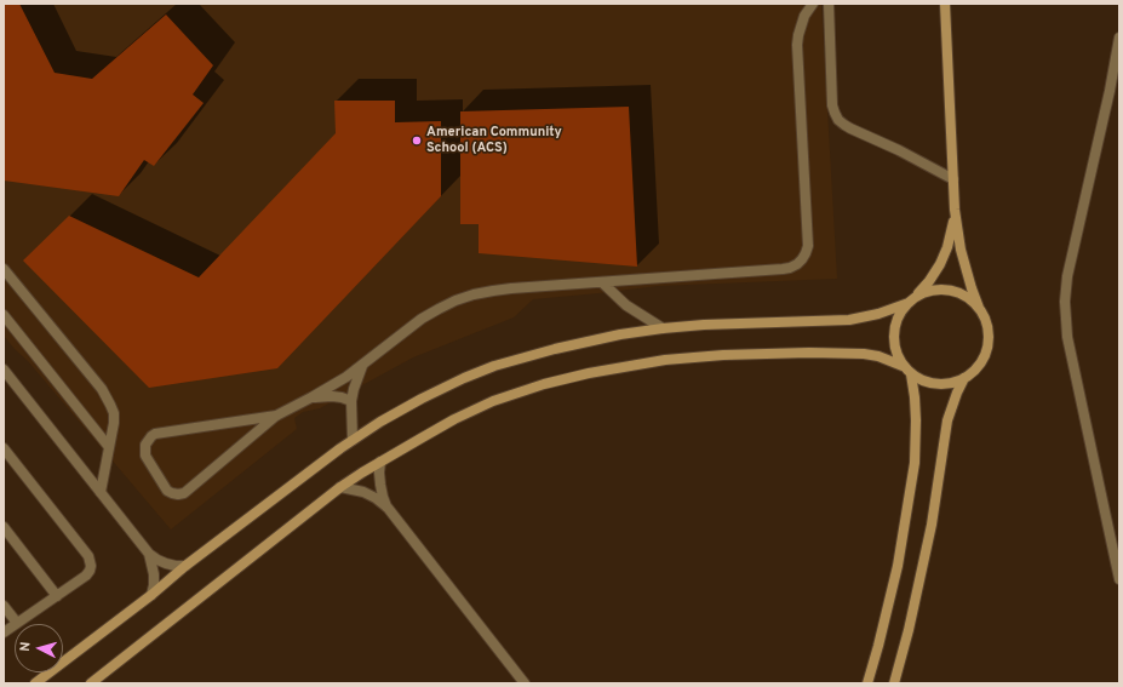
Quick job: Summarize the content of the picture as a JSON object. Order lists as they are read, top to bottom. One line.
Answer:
{"places":["American Community School (ACS)"],"north":"left"}
